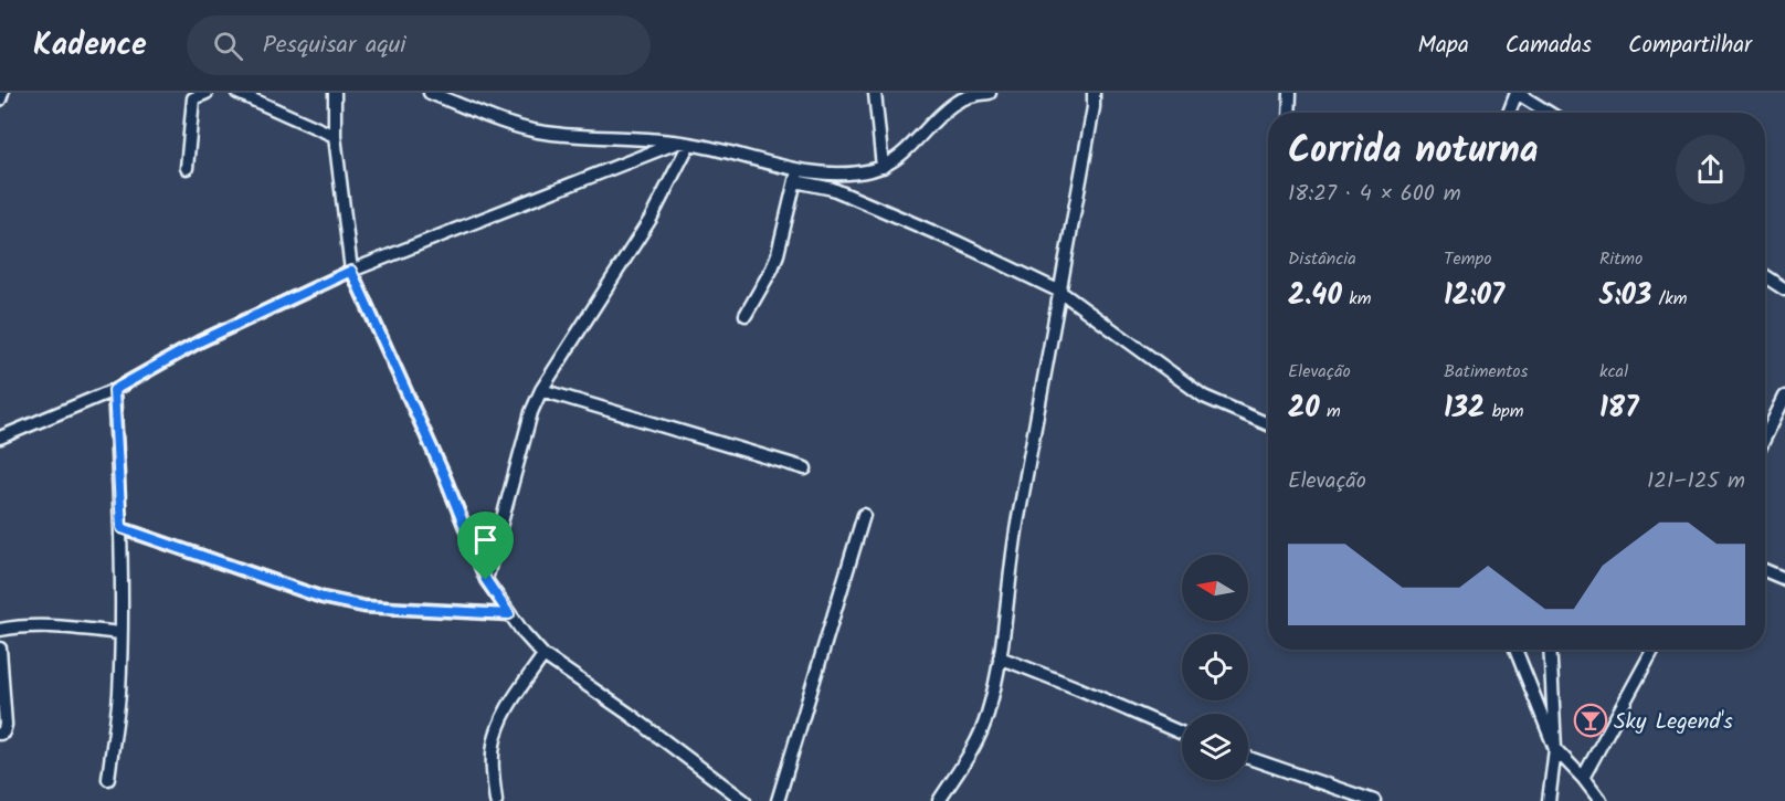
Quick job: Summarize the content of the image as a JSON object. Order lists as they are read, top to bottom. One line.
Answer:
{"places":{"bar":["Sky Legend's"]},"north":"left","page":{"header":"Kadence","search":"Pesquisar aqui","nav":["Mapa","Camadas","Compartilhar"],"heading":["Corrida noturna","18:27 · 4 × 600 m"],"stats":[["Distância","2.40 km"],["Tempo","12:07"],["Ritmo","5:03 /km"],["Elevação","20 m"],["Batimentos","132 bpm"],["kcal","187"]],"chart":["Elevação","121–125 m"]}}
